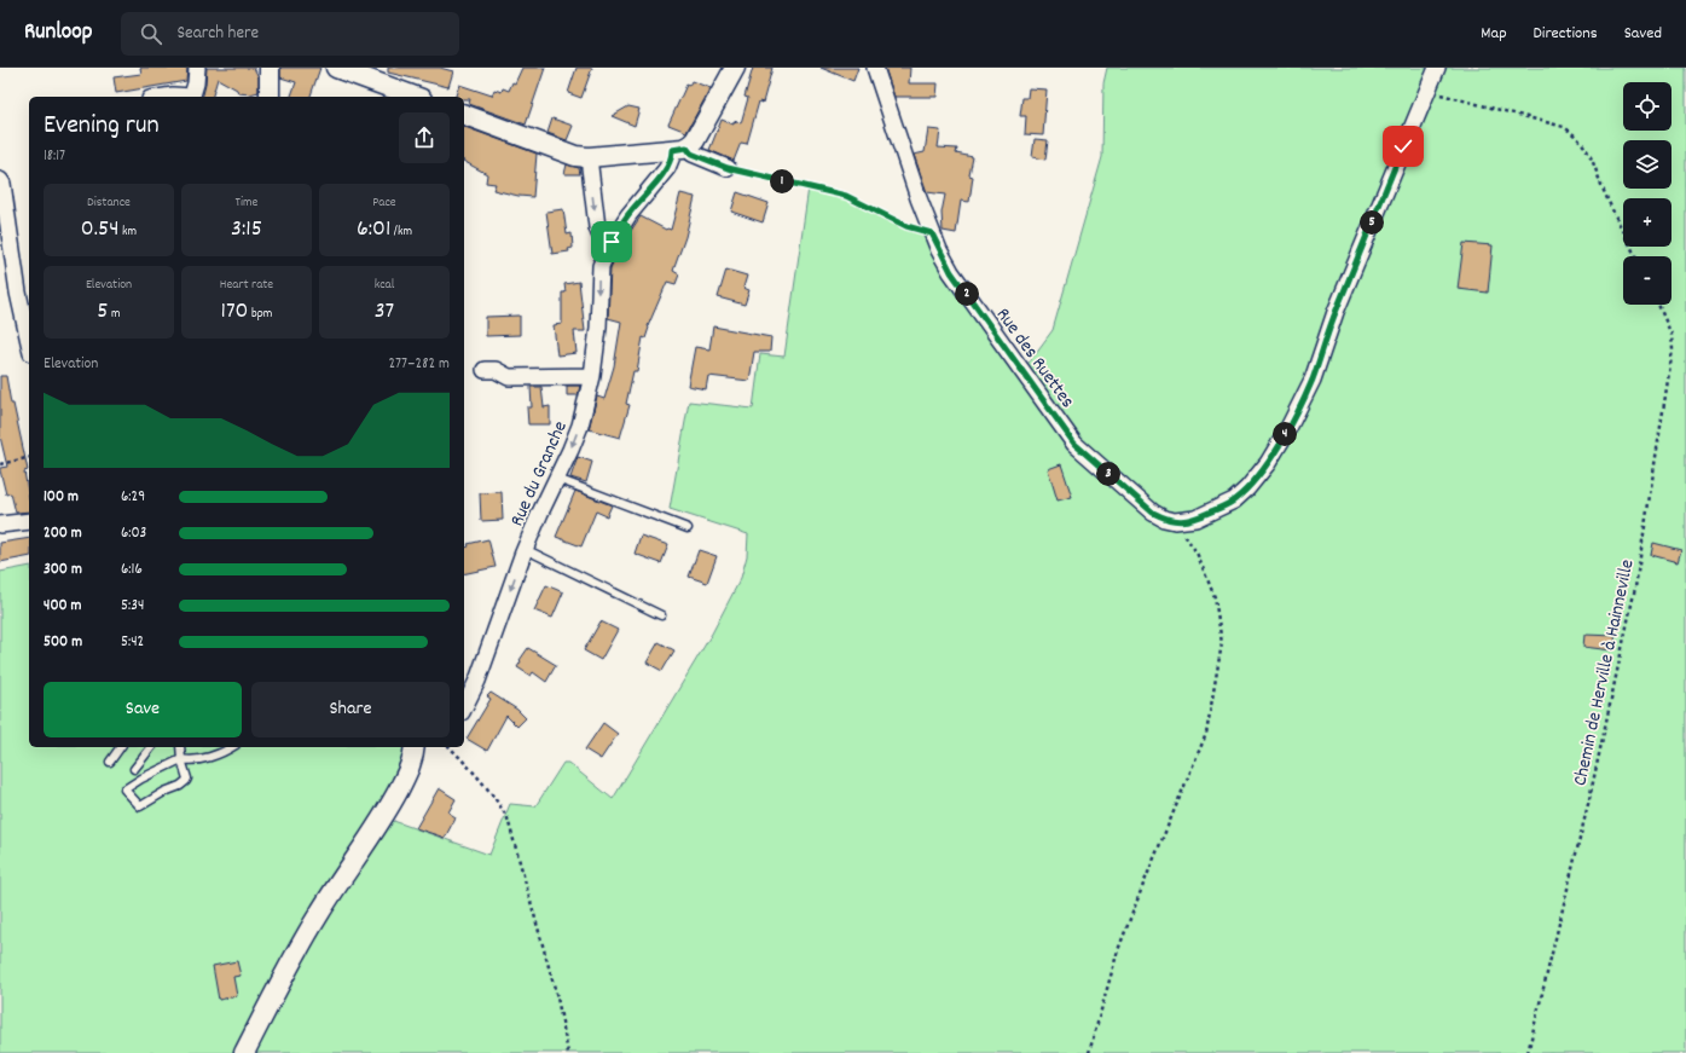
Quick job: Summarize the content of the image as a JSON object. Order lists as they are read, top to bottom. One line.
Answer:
{"streets":{"street":["Rue des Ruettes","Rue du Granche"],"path":["Chemin de Herville à Hainneville"]},"one_way":["Rue du Granche"],"page":{"header":"Runloop","search":"Search here","nav":["Map","Directions","Saved"],"map_buttons":["+","−"],"heading":["Evening run","18:17"],"pins":["1","5","2","4","3"],"stats":[["Distance","0.54 km"],["Time","3:15"],["Pace","6:01 /km"],["Elevation","5 m"],["Heart rate","170 bpm"],["kcal","37"]],"chart":["Elevation","277–282 m"],"list":[{"name":"100 m","note":"6:29"},{"name":"200 m","note":"6:03"},{"name":"300 m","note":"6:16"},{"name":"400 m","note":"5:34"},{"name":"500 m","note":"5:42"}],"buttons":["Save","Share"]}}
